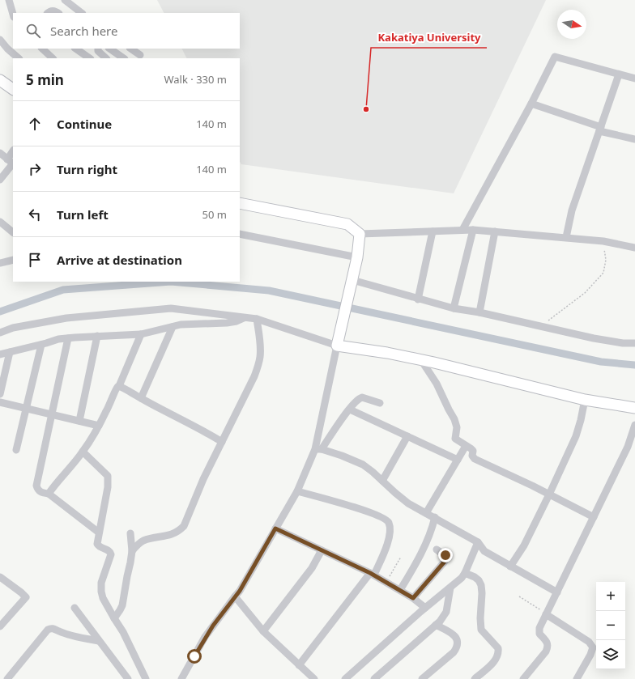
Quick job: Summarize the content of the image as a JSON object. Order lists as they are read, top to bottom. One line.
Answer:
{"places":["Kakatiya University"],"north":"right","page":{"search":"Search here","heading":["5 min","Walk · 330 m"],"list":[["Continue","140 m"],["Turn right","140 m"],["Turn left","50 m"],"Arrive at destination"],"map_buttons":["+","−"]}}
